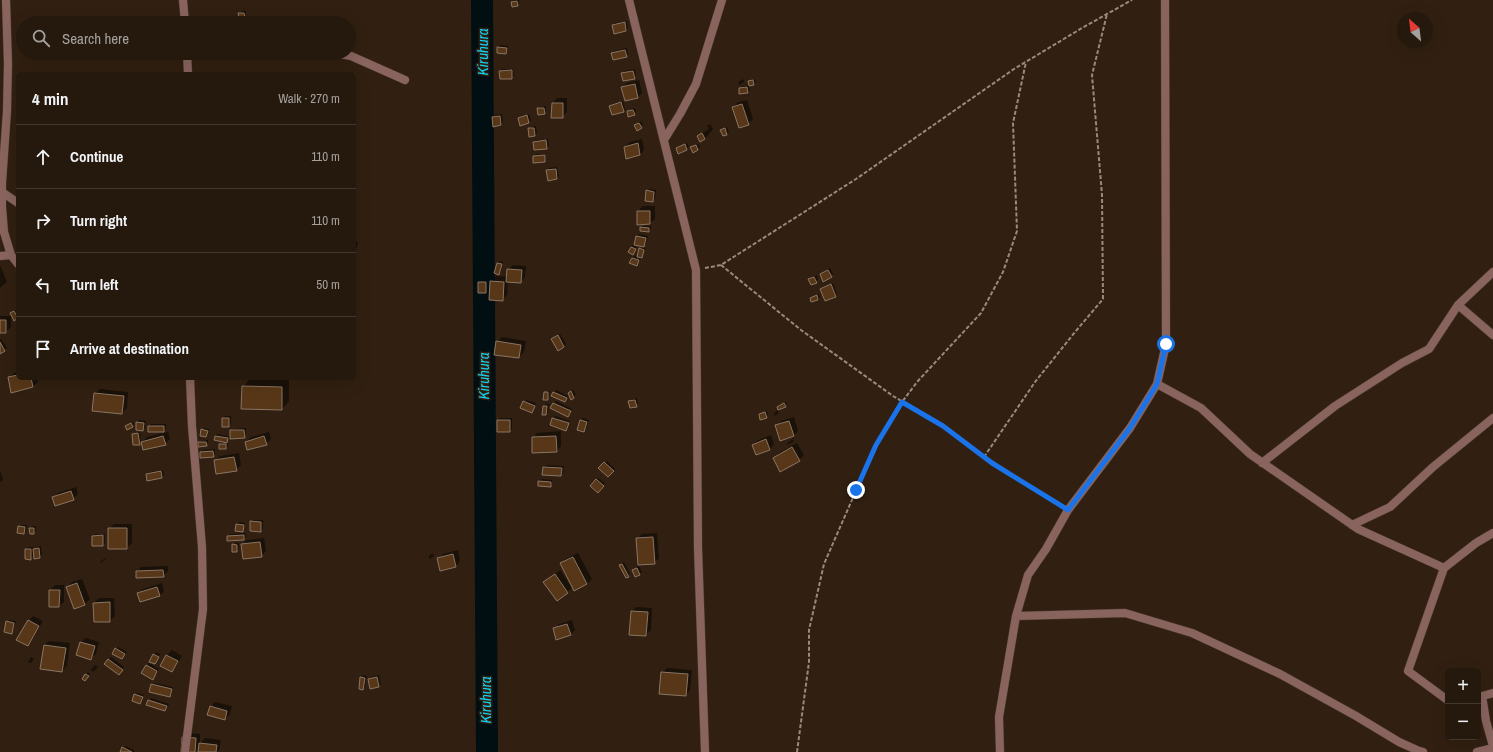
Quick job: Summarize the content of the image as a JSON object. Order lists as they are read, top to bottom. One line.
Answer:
{"water":["Kiruhura"],"north":"top left","page":{"search":"Search here","heading":["4 min","Walk · 270 m"],"list":[["Continue","110 m"],["Turn right","110 m"],["Turn left","50 m"],"Arrive at destination"],"map_buttons":["+","−"]}}
